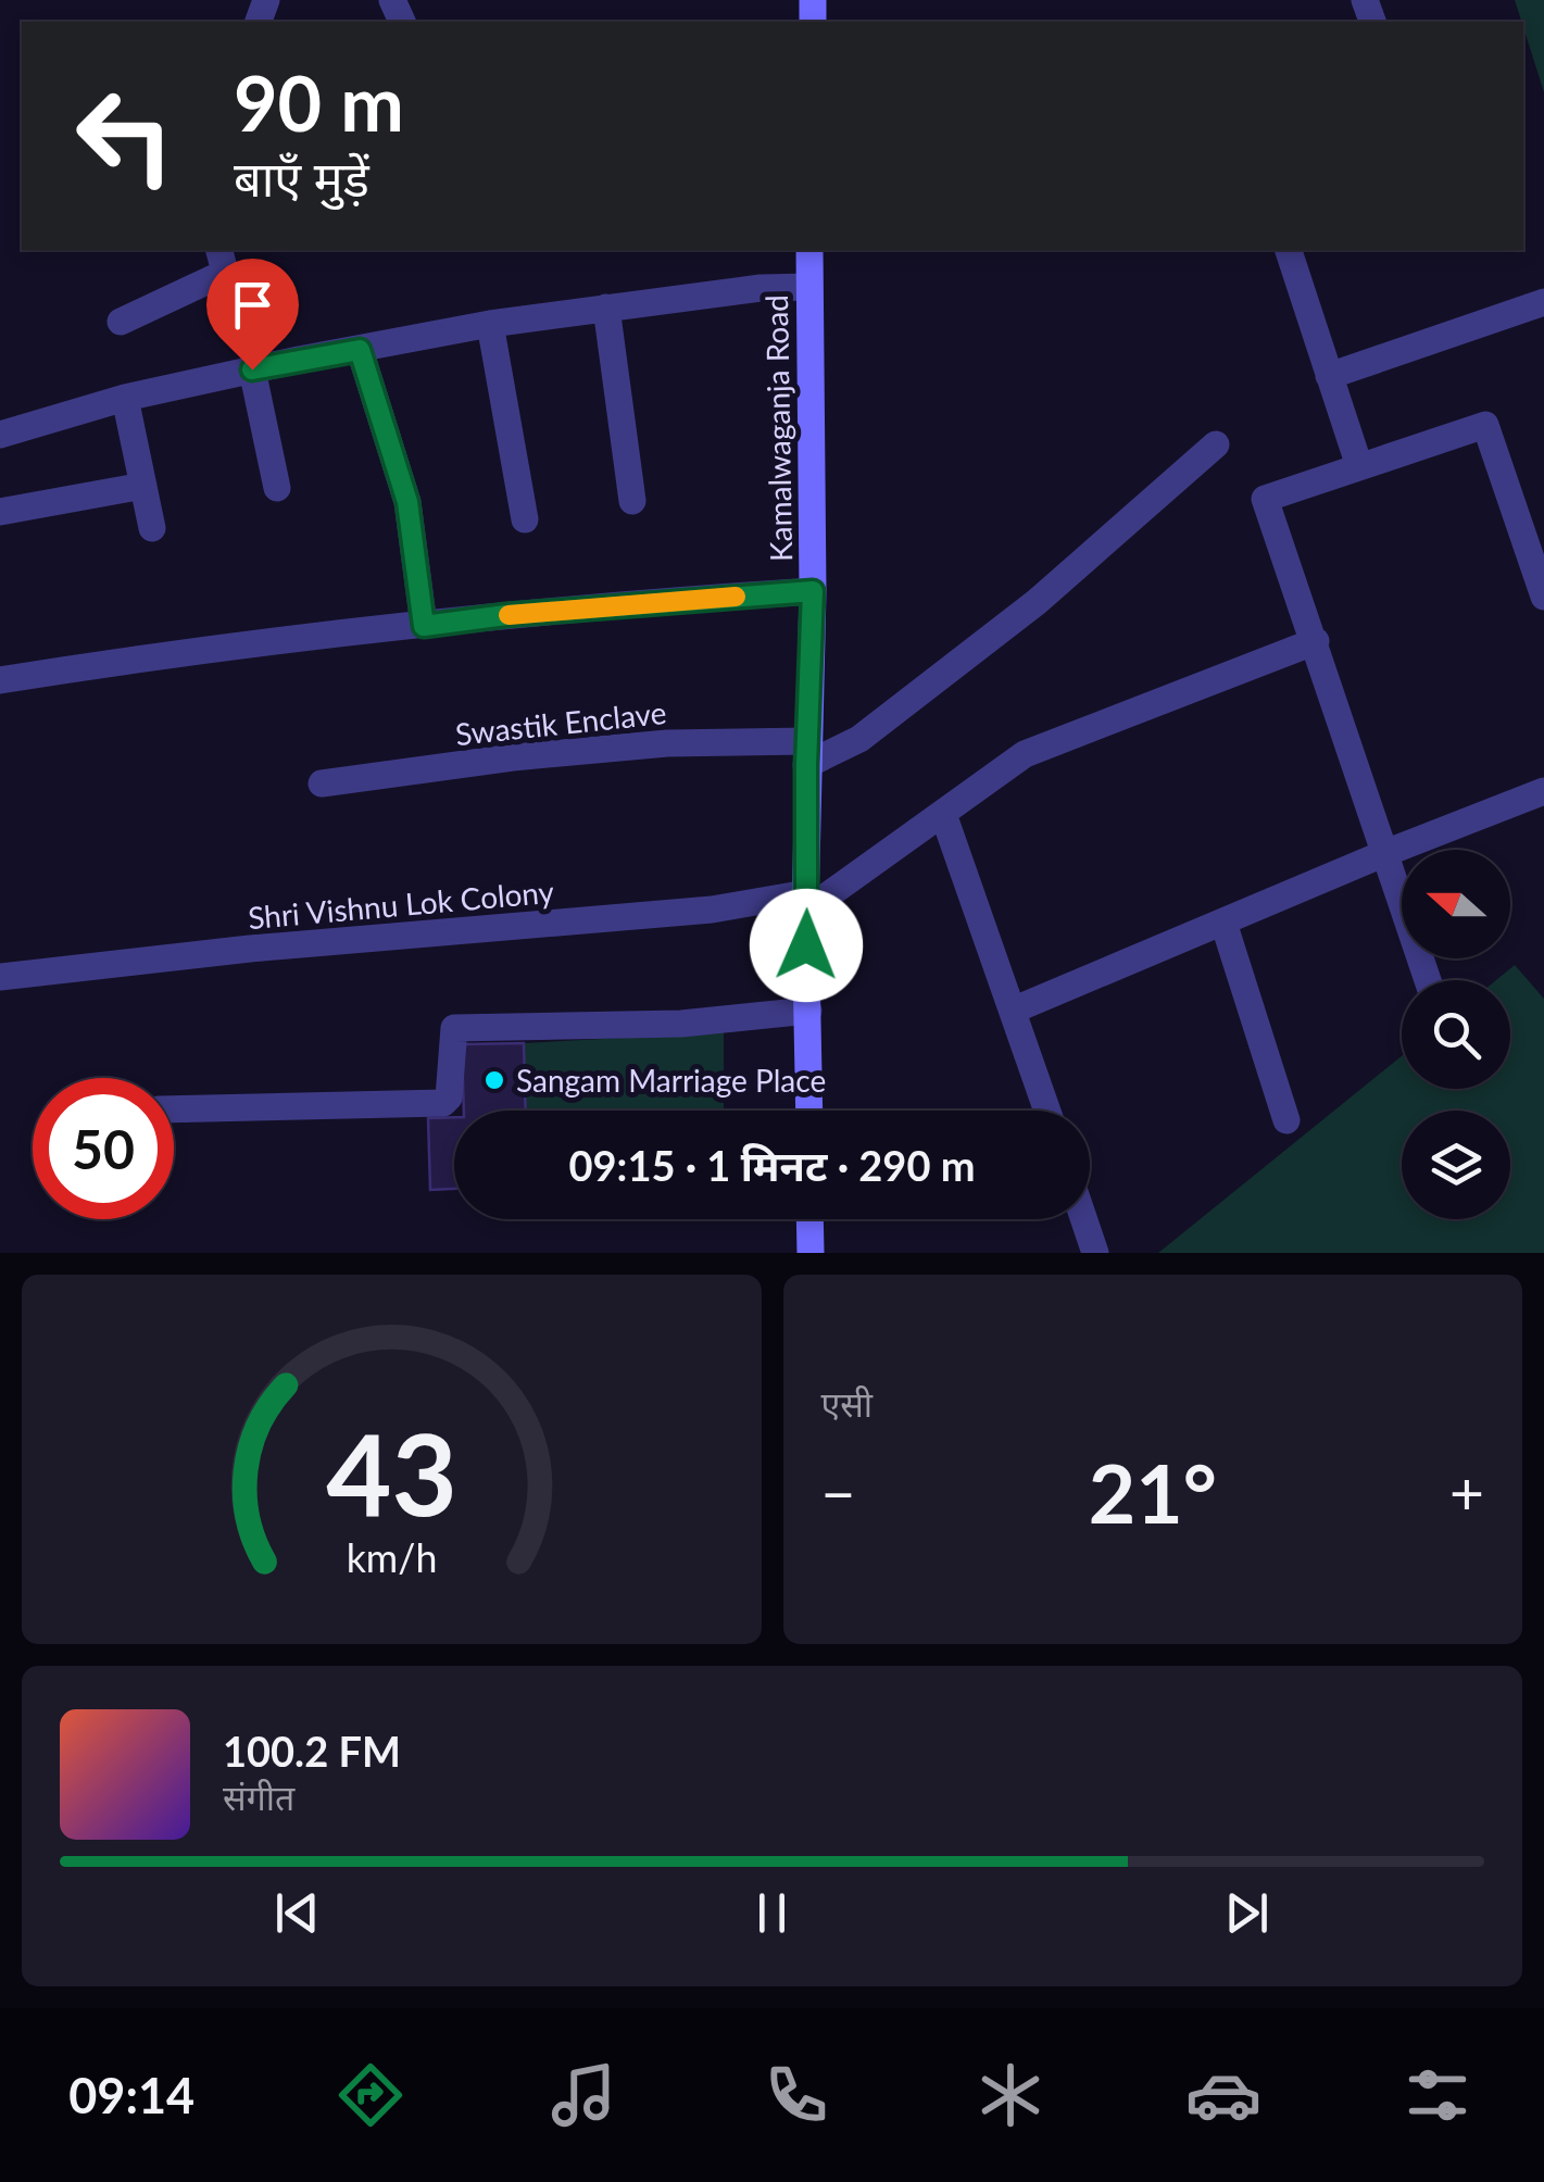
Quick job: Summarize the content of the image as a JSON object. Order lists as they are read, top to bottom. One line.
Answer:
{"streets":{"main road":["Kamalwaganja Road"],"street":["Swastik Enclave","Shri Vishnu Lok Colony"]},"crossings":[["Kamalwaganja Road","Swastik Enclave"],["Kamalwaganja Road","Shri Vishnu Lok Colony"]],"places":["Sangam Marriage Place"],"north":"left","page":{"turn":["90 m","बाएँ मुड़ें"],"limit":"50","trip":"09:15 · 1 मिनट · 290 m","tile":"एसी","heat":["−","21°","+"],"song":["100.2 FM","संगीत"],"tabs":"09:14","gauge":["43","km/h"]}}
